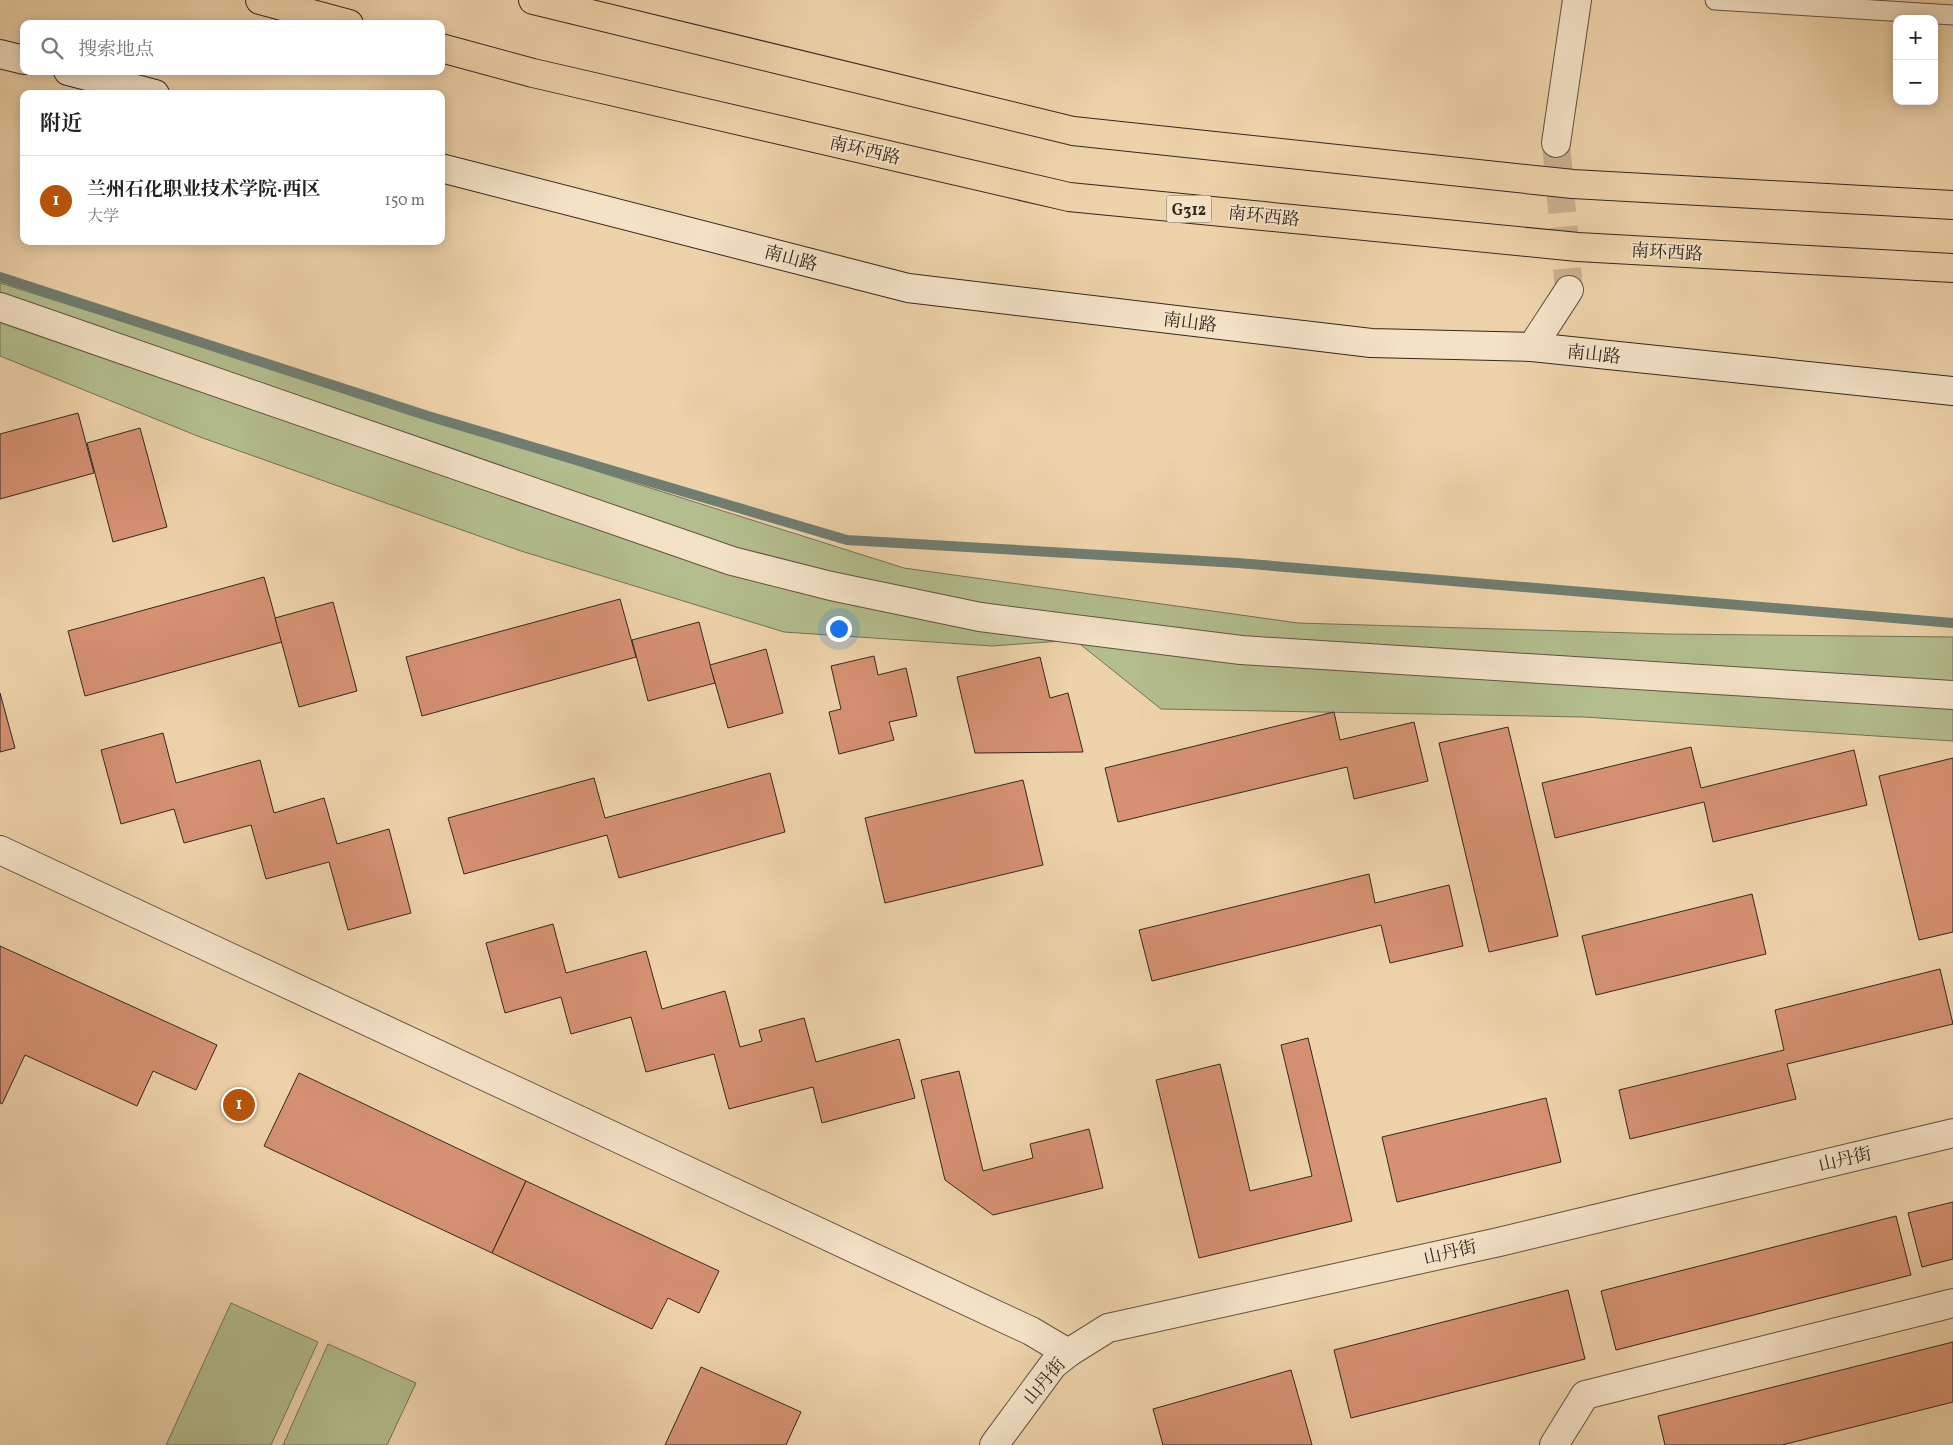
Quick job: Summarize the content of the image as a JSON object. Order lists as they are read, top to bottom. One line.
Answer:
{"streets":{"highway":["南环西路","G312"],"street":["南山路","山丹街"]},"page":{"map_buttons":["+","−"],"search":"搜索地点","heading":"附近","list":[{"mark":"1","name":"兰州石化职业技术学院·西区","note":"大学","value":"150 m"}],"pins":"1"}}
